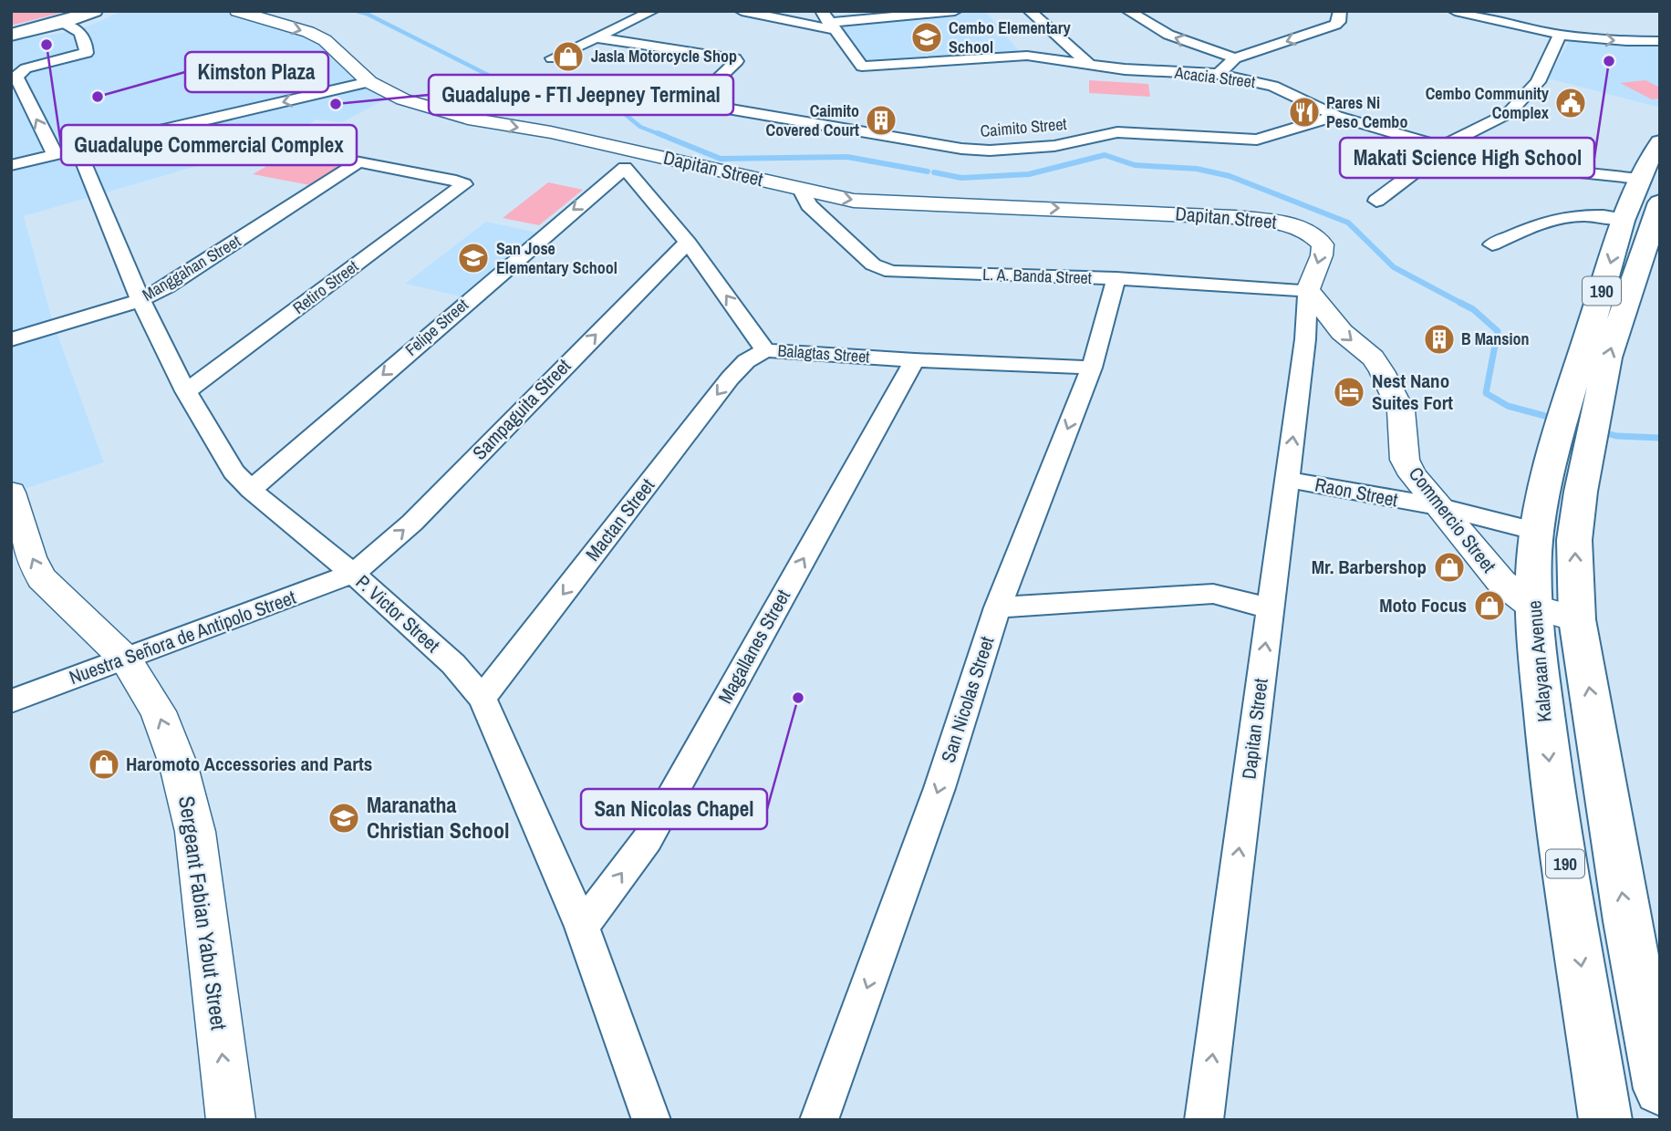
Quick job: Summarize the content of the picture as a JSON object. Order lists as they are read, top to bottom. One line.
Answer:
{"streets":{"main road":["190","Kalayaan Avenue"],"street":["Acacia Street","Caimito Street","Dapitan Street","Manggahan Street","L. A. Banda Street","Retiro Street","Felipe Street","Balagtas Street","Sampaguita Street","Raon Street","Mactan Street","Commercio Street","P. Victor Street","Nuestra Señora de Antipolo Street","Magallanes Street","San Nicolas Street","Sergeant Fabian Yabut Street"]},"crossings":[["Acacia Street","Caimito Street"],["Acacia Street","Kalayaan Avenue"],["Dapitan Street","L. A. Banda Street"],["Dapitan Street","Felipe Street"],["Dapitan Street","Balagtas Street"],["Dapitan Street","Raon Street"],["Dapitan Street","Commercio Street"],["Manggahan Street","Retiro Street"],["Manggahan Street","P. Victor Street"],["L. A. Banda Street","Commercio Street"],["L. A. Banda Street","San Nicolas Street"],["Retiro Street","P. Victor Street"],["Felipe Street","Balagtas Street"],["Felipe Street","P. Victor Street"],["Balagtas Street","Sampaguita Street"],["Balagtas Street","Mactan Street"],["Balagtas Street","Magallanes Street"],["Balagtas Street","San Nicolas Street"],["Sampaguita Street","P. Victor Street"],["Sampaguita Street","Nuestra Señora de Antipolo Street"],["Raon Street","Commercio Street"],["Raon Street","Kalayaan Avenue"],["Mactan Street","P. Victor Street"],["Commercio Street","Kalayaan Avenue"],["P. Victor Street","Nuestra Señora de Antipolo Street"],["P. Victor Street","Magallanes Street"],["Nuestra Señora de Antipolo Street","Sergeant Fabian Yabut Street"]],"one_way":["Felipe Street","Sampaguita Street","Mactan Street","Commercio Street","Magallanes Street","San Nicolas Street","Sergeant Fabian Yabut Street"],"places":{"school or university":["Cembo Elementary School","San Jose Elementary School","Maranatha Christian School"],"other":["Guadalupe Commercial Complex","Makati Science High School","Kimston Plaza","Guadalupe - FTI Jeepney Terminal","San Nicolas Chapel"],"shop":["Jasla Motorcycle Shop","Mr. Barbershop","Moto Focus","Haromoto Accessories and Parts"],"public building":["Cembo Community Complex"],"restaurant":["Pares Ni Peso Cembo"],"building":["Caimito Covered Court","B Mansion"],"hotel":["Nest Nano Suites Fort"]}}
